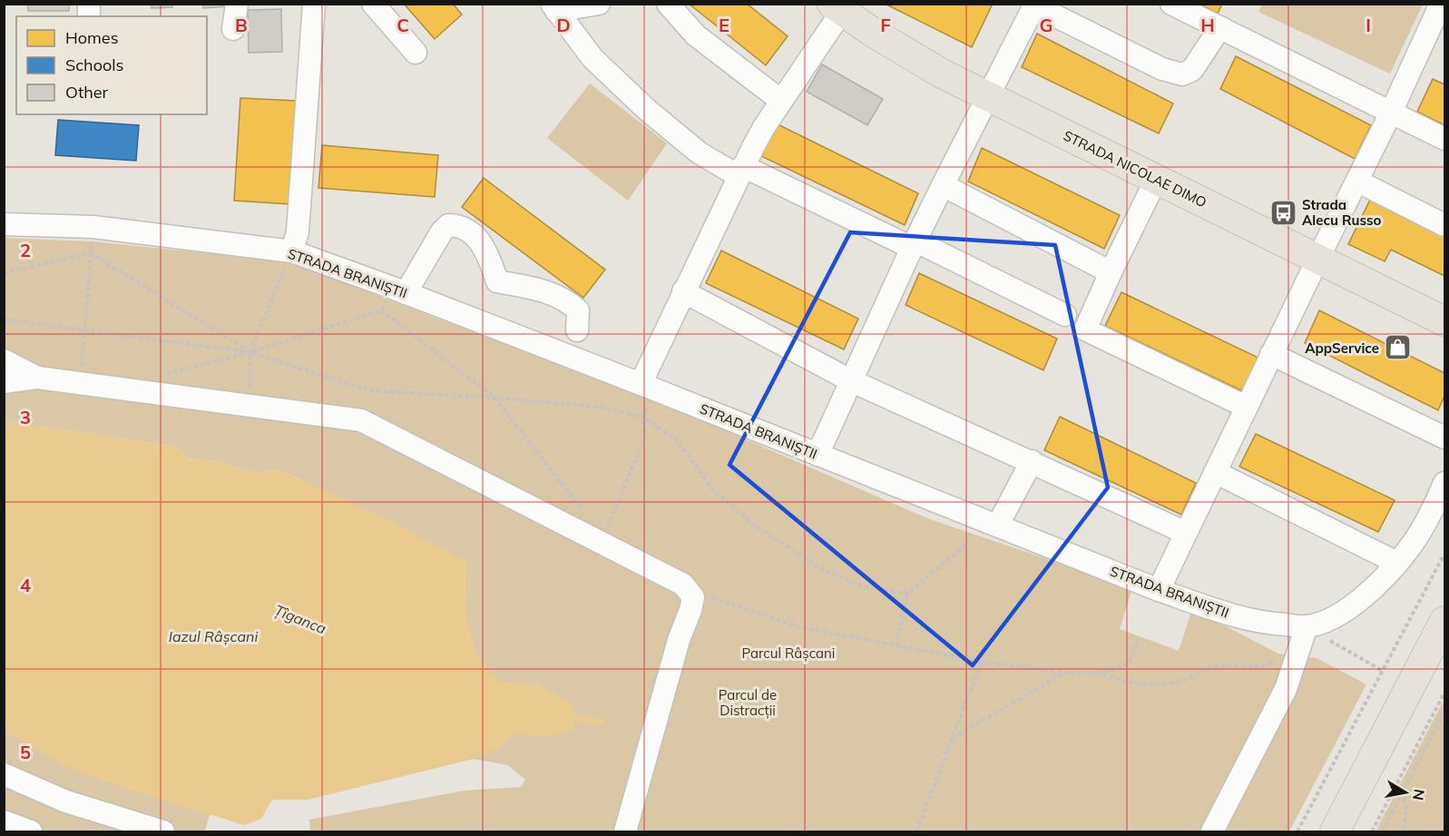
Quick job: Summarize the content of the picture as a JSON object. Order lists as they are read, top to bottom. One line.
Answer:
{"streets":{"main road":["STRADA NICOLAE DIMO"],"street":["STRADA BRANIȘTII"]},"water":["Țîganca","Iazul Râșcani"],"parks":["Parcul Râșcani","Parcul de Distracții"],"places":{"bus stop":["Strada Alecu Russo"],"shop":["AppService"]},"legend":["Homes","Schools","Other"],"north":"right","grid":{"columns":["B","C","D","E","F","G","H","I"],"rows":["2","3","4","5"]}}
